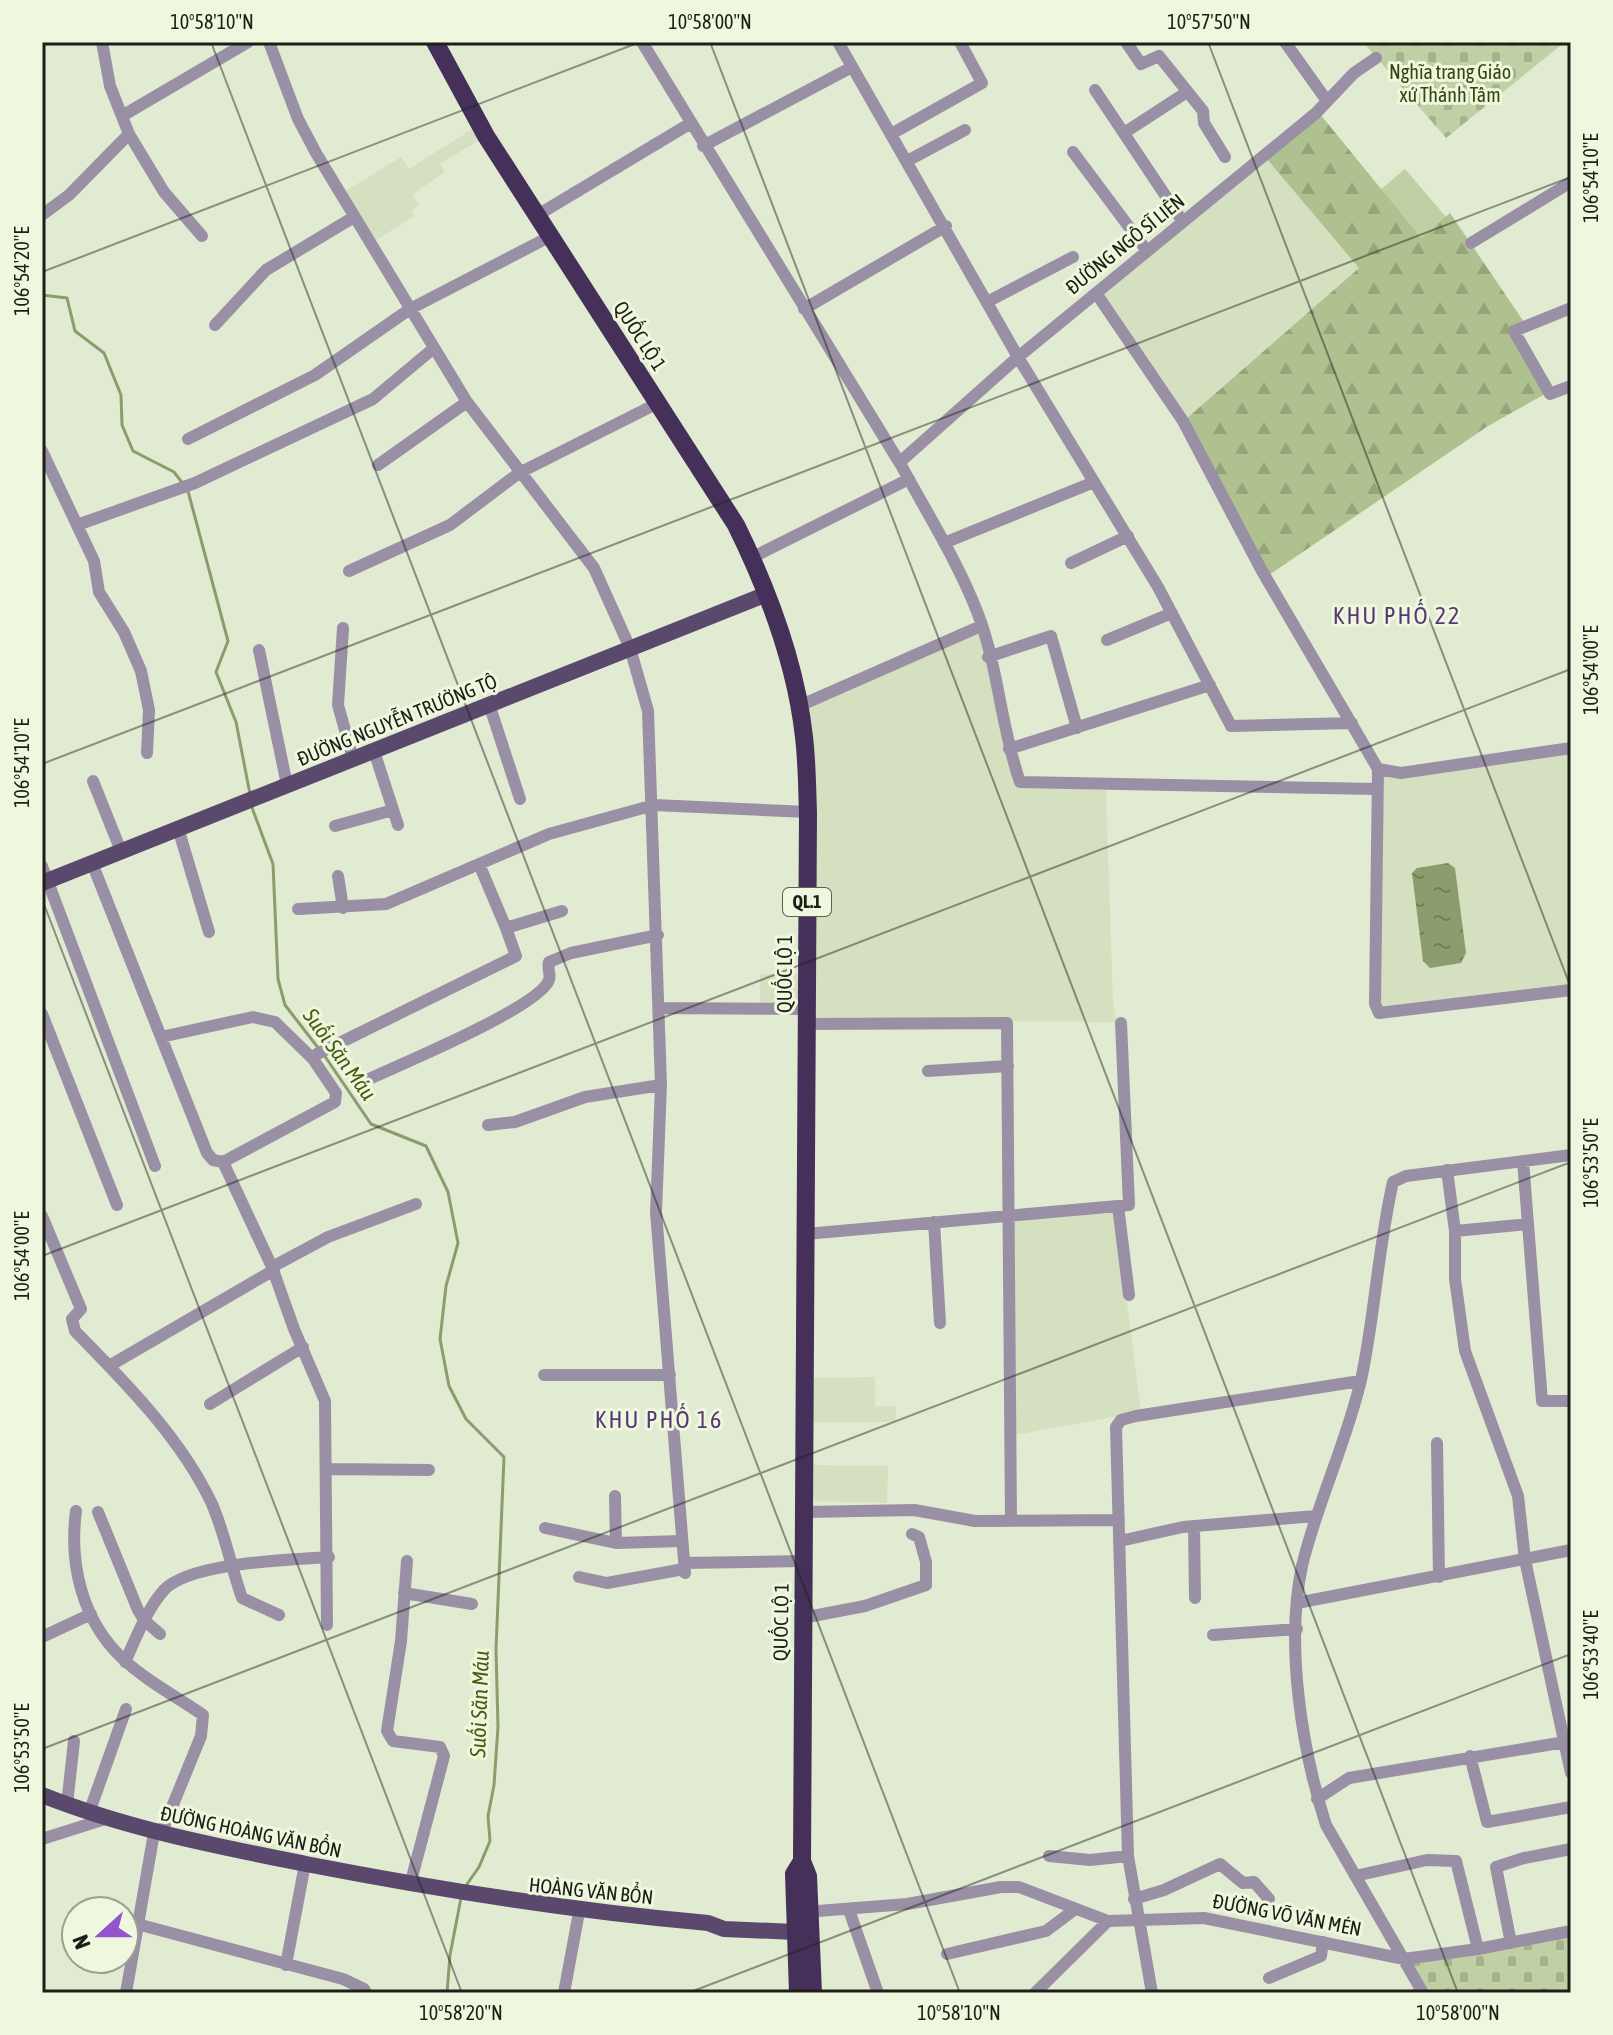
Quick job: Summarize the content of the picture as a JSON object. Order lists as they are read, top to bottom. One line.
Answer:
{"streets":{"highway":["QUỐC LỘ 1","QL.1"],"main road":["ĐƯỜNG NGUYỄN TRƯỜNG TỘ","ĐƯỜNG HOÀNG VĂN BỔN","HOÀNG VĂN BỔN"],"street":["ĐƯỜNG NGÔ SĨ LIÊN","ĐƯỜNG VÕ VĂN MÉN"]},"crossings":[["QUỐC LỘ 1","ĐƯỜNG NGUYỄN TRƯỜNG TỘ"],["QUỐC LỘ 1","HOÀNG VĂN BỔN"],["QUỐC LỘ 1","ĐƯỜNG VÕ VĂN MÉN"],["ĐƯỜNG HOÀNG VĂN BỔN","HOÀNG VĂN BỔN"],["HOÀNG VĂN BỔN","ĐƯỜNG VÕ VĂN MÉN"]],"districts":["KHU PHỐ 22","KHU PHỐ 16"],"water":["Suối Săn Máu"],"parks":["Nghĩa trang Giáo xứ Thánh Tâm"],"north":"left","coordinates":["10°58'10\"N","10°58'00\"N","10°57'50\"N","106°54'10\"E","106°54'20\"E","106°54'00\"E","106°53'50\"E","106°53'40\"E","10°58'20\"N"]}
